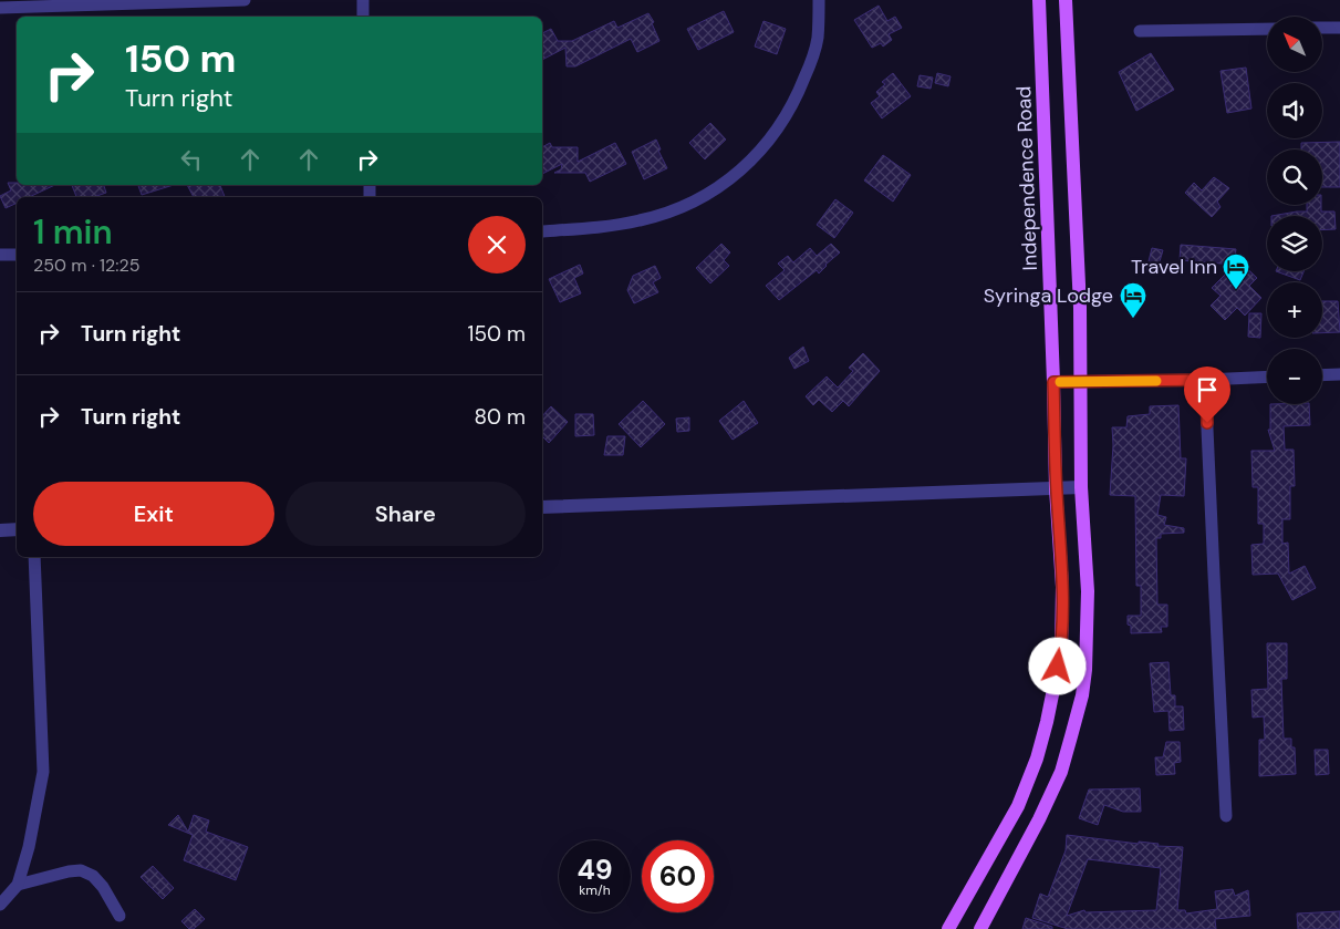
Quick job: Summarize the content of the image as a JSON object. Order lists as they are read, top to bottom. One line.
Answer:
{"streets":{"main road":["Independence Road"]},"places":{"hotel":["Travel Inn","Syringa Lodge"]},"north":"top left","page":{"map_buttons":["+","−"],"turn":["150 m","Turn right"],"heading":["1 min","250 m · 12:25"],"list":[{"name":"Turn right","value":"150 m"},{"name":"Turn right","value":"80 m"}],"buttons":["Exit","Share"],"speed":"49 km/h","limit":"60"}}
